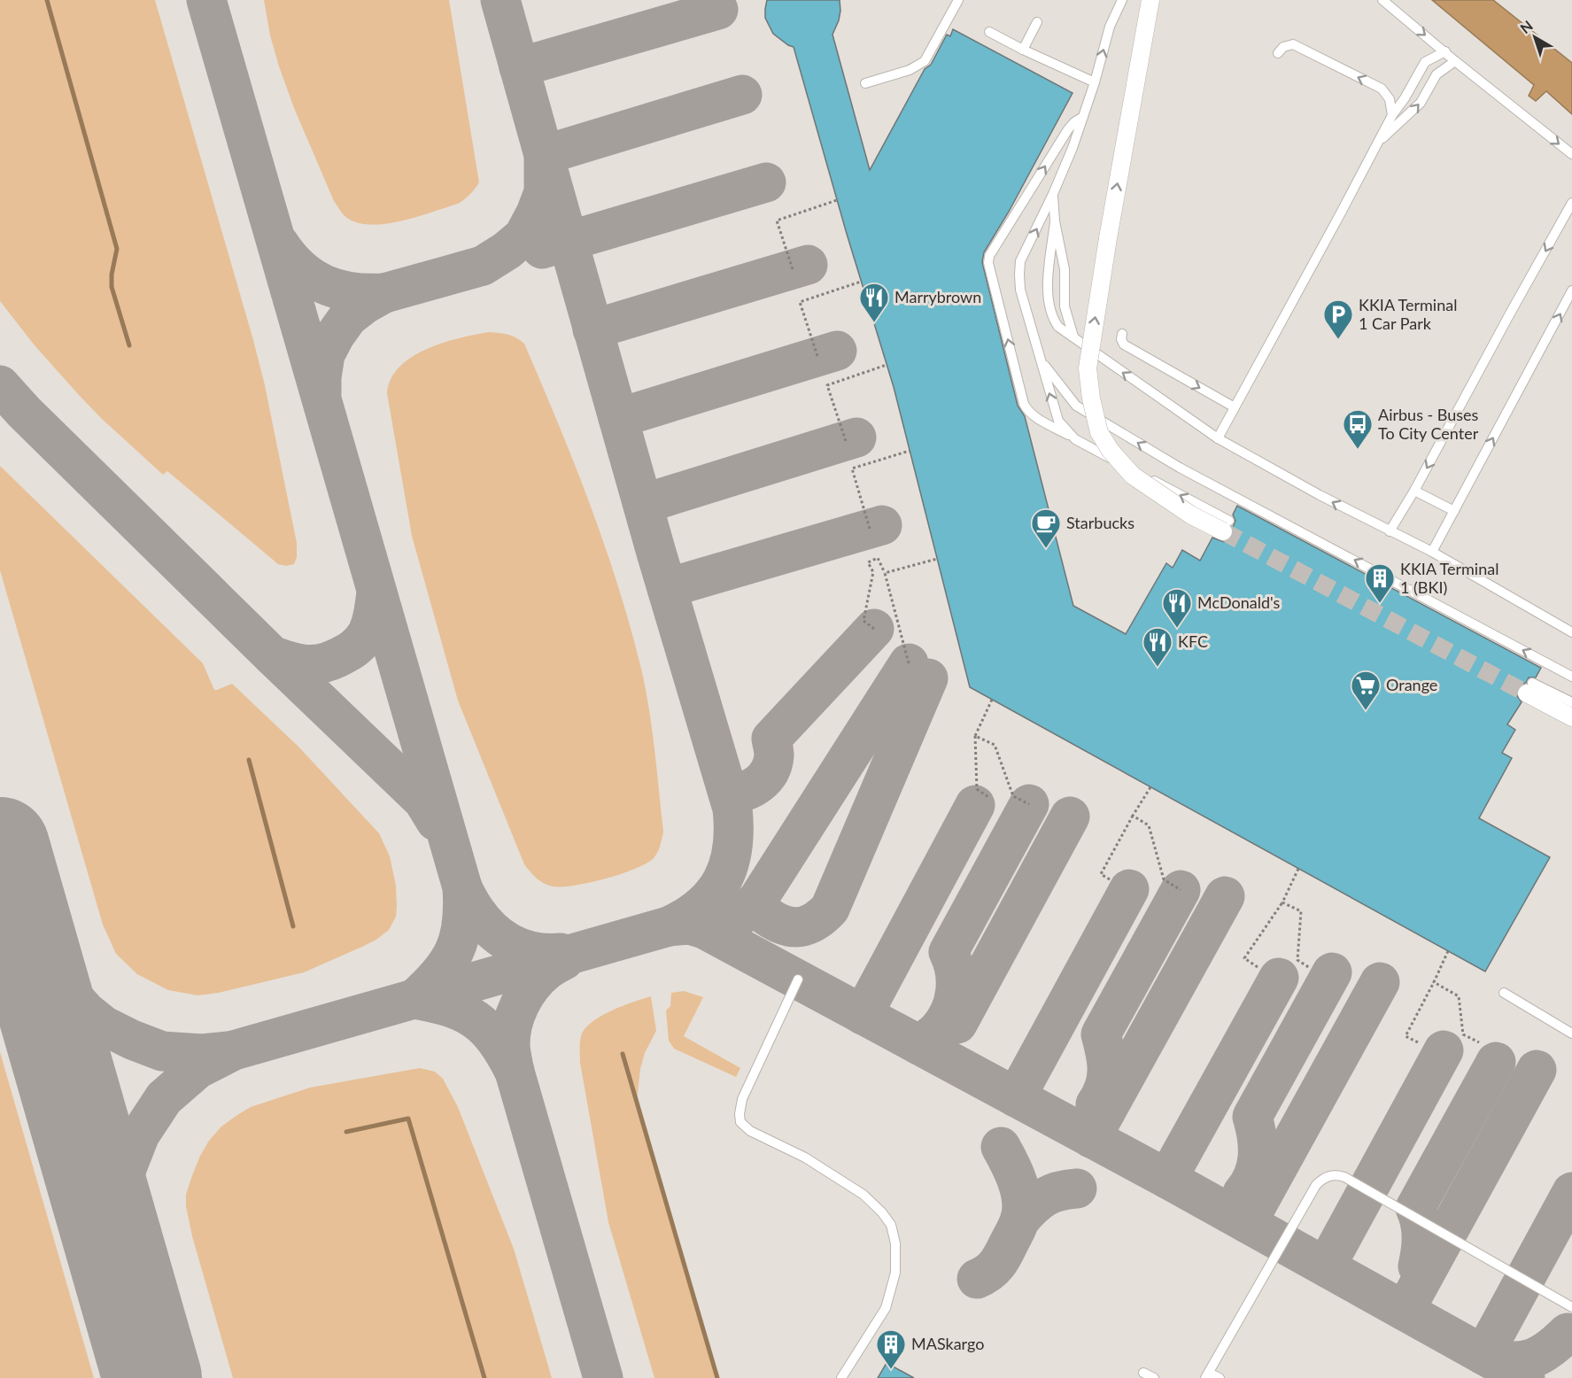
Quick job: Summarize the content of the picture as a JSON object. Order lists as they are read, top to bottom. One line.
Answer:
{"places":{"restaurant":["Marrybrown","McDonald's","KFC"],"parking":["KKIA Terminal 1 Car Park"],"bus stop":["Airbus - Buses To City Center"],"cafe":["Starbucks"],"building":["KKIA Terminal 1 (BKI)","MASkargo"],"supermarket":["Orange"]},"north":"top left"}
